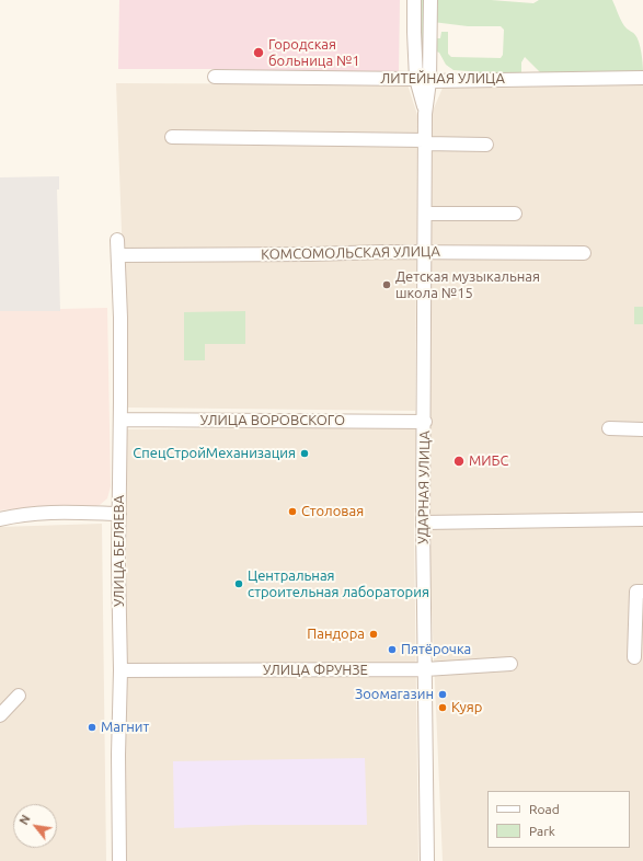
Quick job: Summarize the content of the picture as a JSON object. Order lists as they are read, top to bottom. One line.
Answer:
{"streets":{"street":["ЛИТЕЙНАЯ УЛИЦА","КОМСОМОЛЬСКАЯ УЛИЦА","УЛИЦА ВОРОВСКОГО","УДАРНАЯ УЛИЦА","УЛИЦА БЕЛЯЕВА","УЛИЦА ФРУНЗЕ"]},"crossings":[["ЛИТЕЙНАЯ УЛИЦА","УДАРНАЯ УЛИЦА"],["КОМСОМОЛЬСКАЯ УЛИЦА","УДАРНАЯ УЛИЦА"],["КОМСОМОЛЬСКАЯ УЛИЦА","УЛИЦА БЕЛЯЕВА"],["УЛИЦА ВОРОВСКОГО","УДАРНАЯ УЛИЦА"],["УЛИЦА ВОРОВСКОГО","УЛИЦА БЕЛЯЕВА"],["УДАРНАЯ УЛИЦА","УЛИЦА ФРУНЗЕ"],["УЛИЦА БЕЛЯЕВА","УЛИЦА ФРУНЗЕ"]],"places":["Городская больница №1","Детская музыкальная школа №15","СпецСтройМеханизация","МИБС","Столовая","Центральная строительная лаборатория","Пандора","Пятёрочка","Зоомагазин","Куяр","Магнит"],"legend":["Road","Park"],"north":"top left"}
